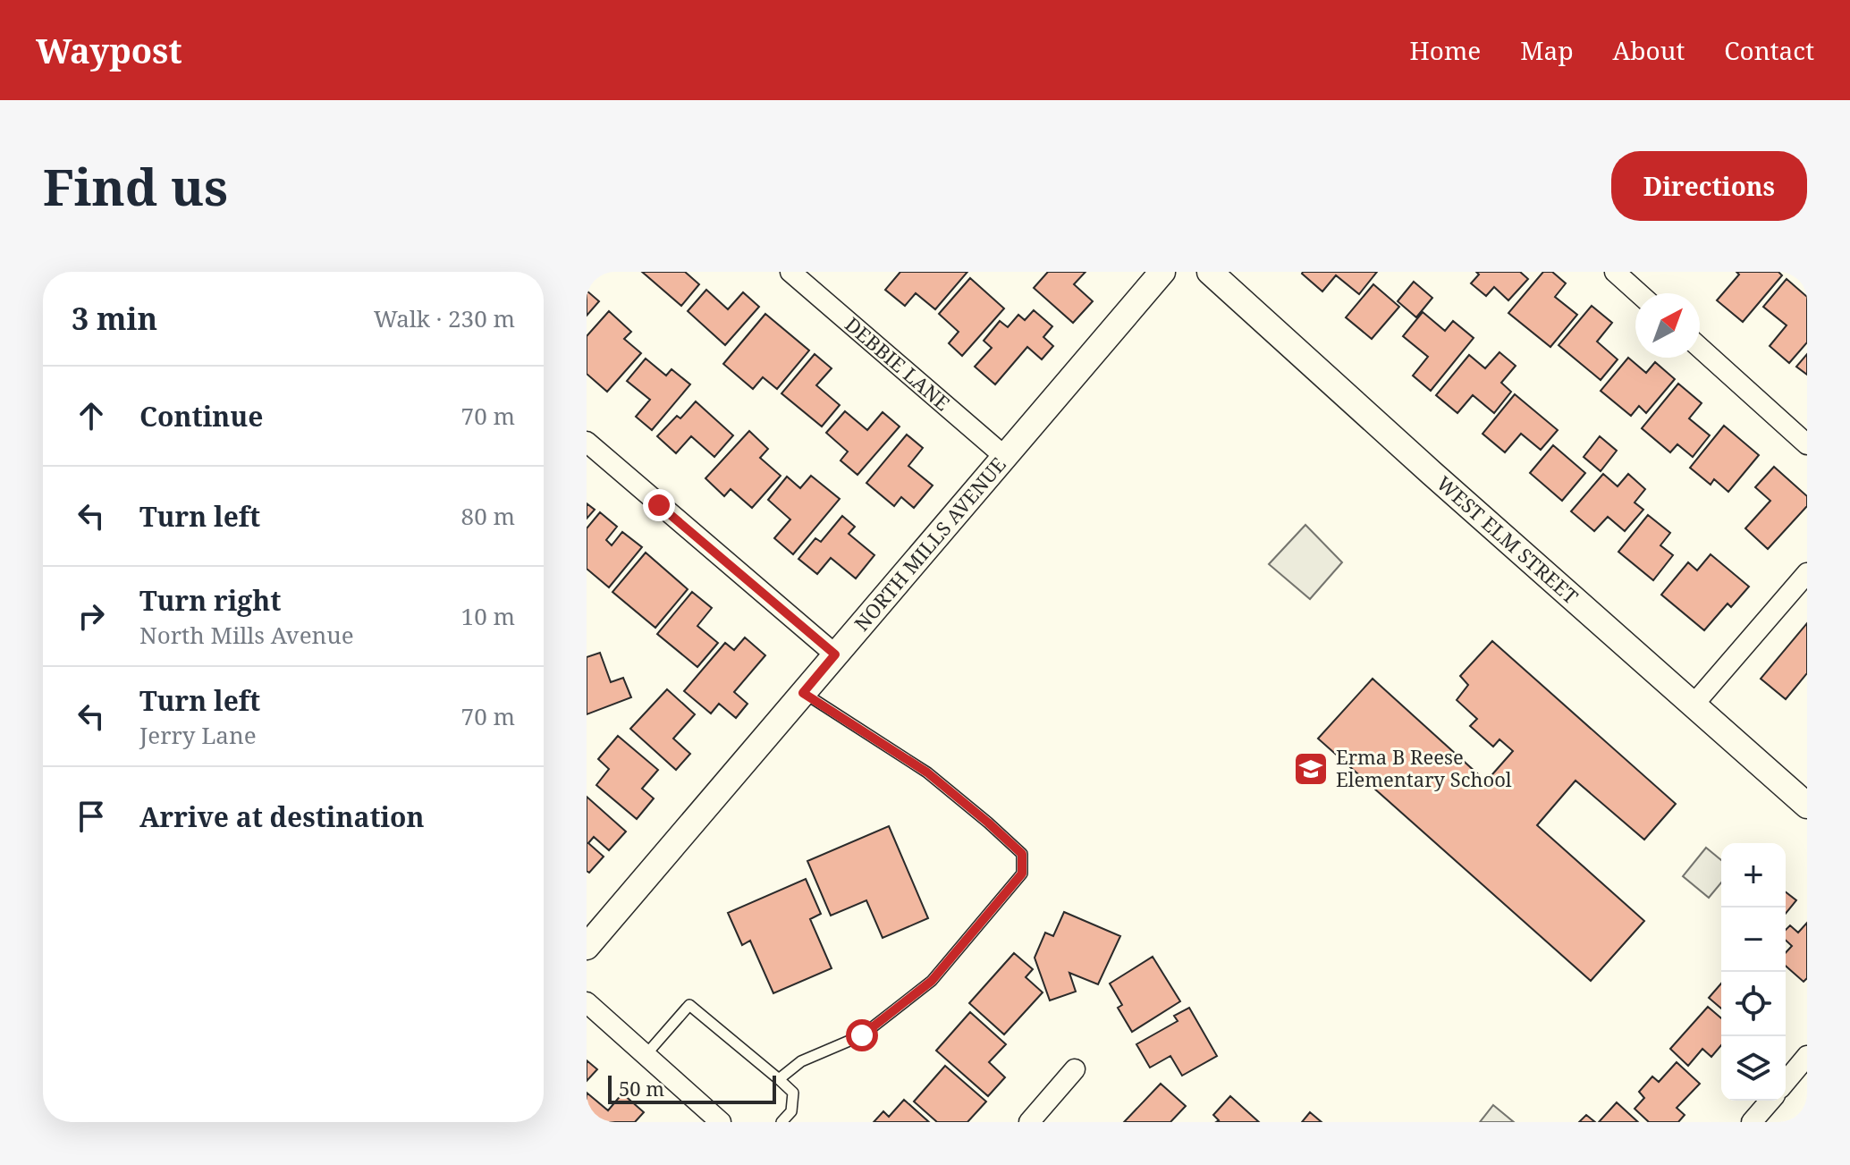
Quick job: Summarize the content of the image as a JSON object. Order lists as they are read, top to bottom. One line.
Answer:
{"streets":{"street":["DEBBIE LANE","WEST ELM STREET","NORTH MILLS AVENUE"]},"crossings":[["DEBBIE LANE","NORTH MILLS AVENUE"]],"places":{"school or university":["Erma B Reese Elementary School"]},"scale_bar":"50 m","north":"top right","page":{"header":"Waypost","nav":["Home","Map","About","Contact"],"buttons":"Directions","title":"Find us","heading":["3 min","Walk · 230 m"],"list":[["Continue","70 m"],["Turn left","80 m"],["Turn right","North Mills Avenue","10 m"],["Turn left","Jerry Lane","70 m"],"Arrive at destination"],"map_buttons":["+","−"],"scale":"50 m"}}
